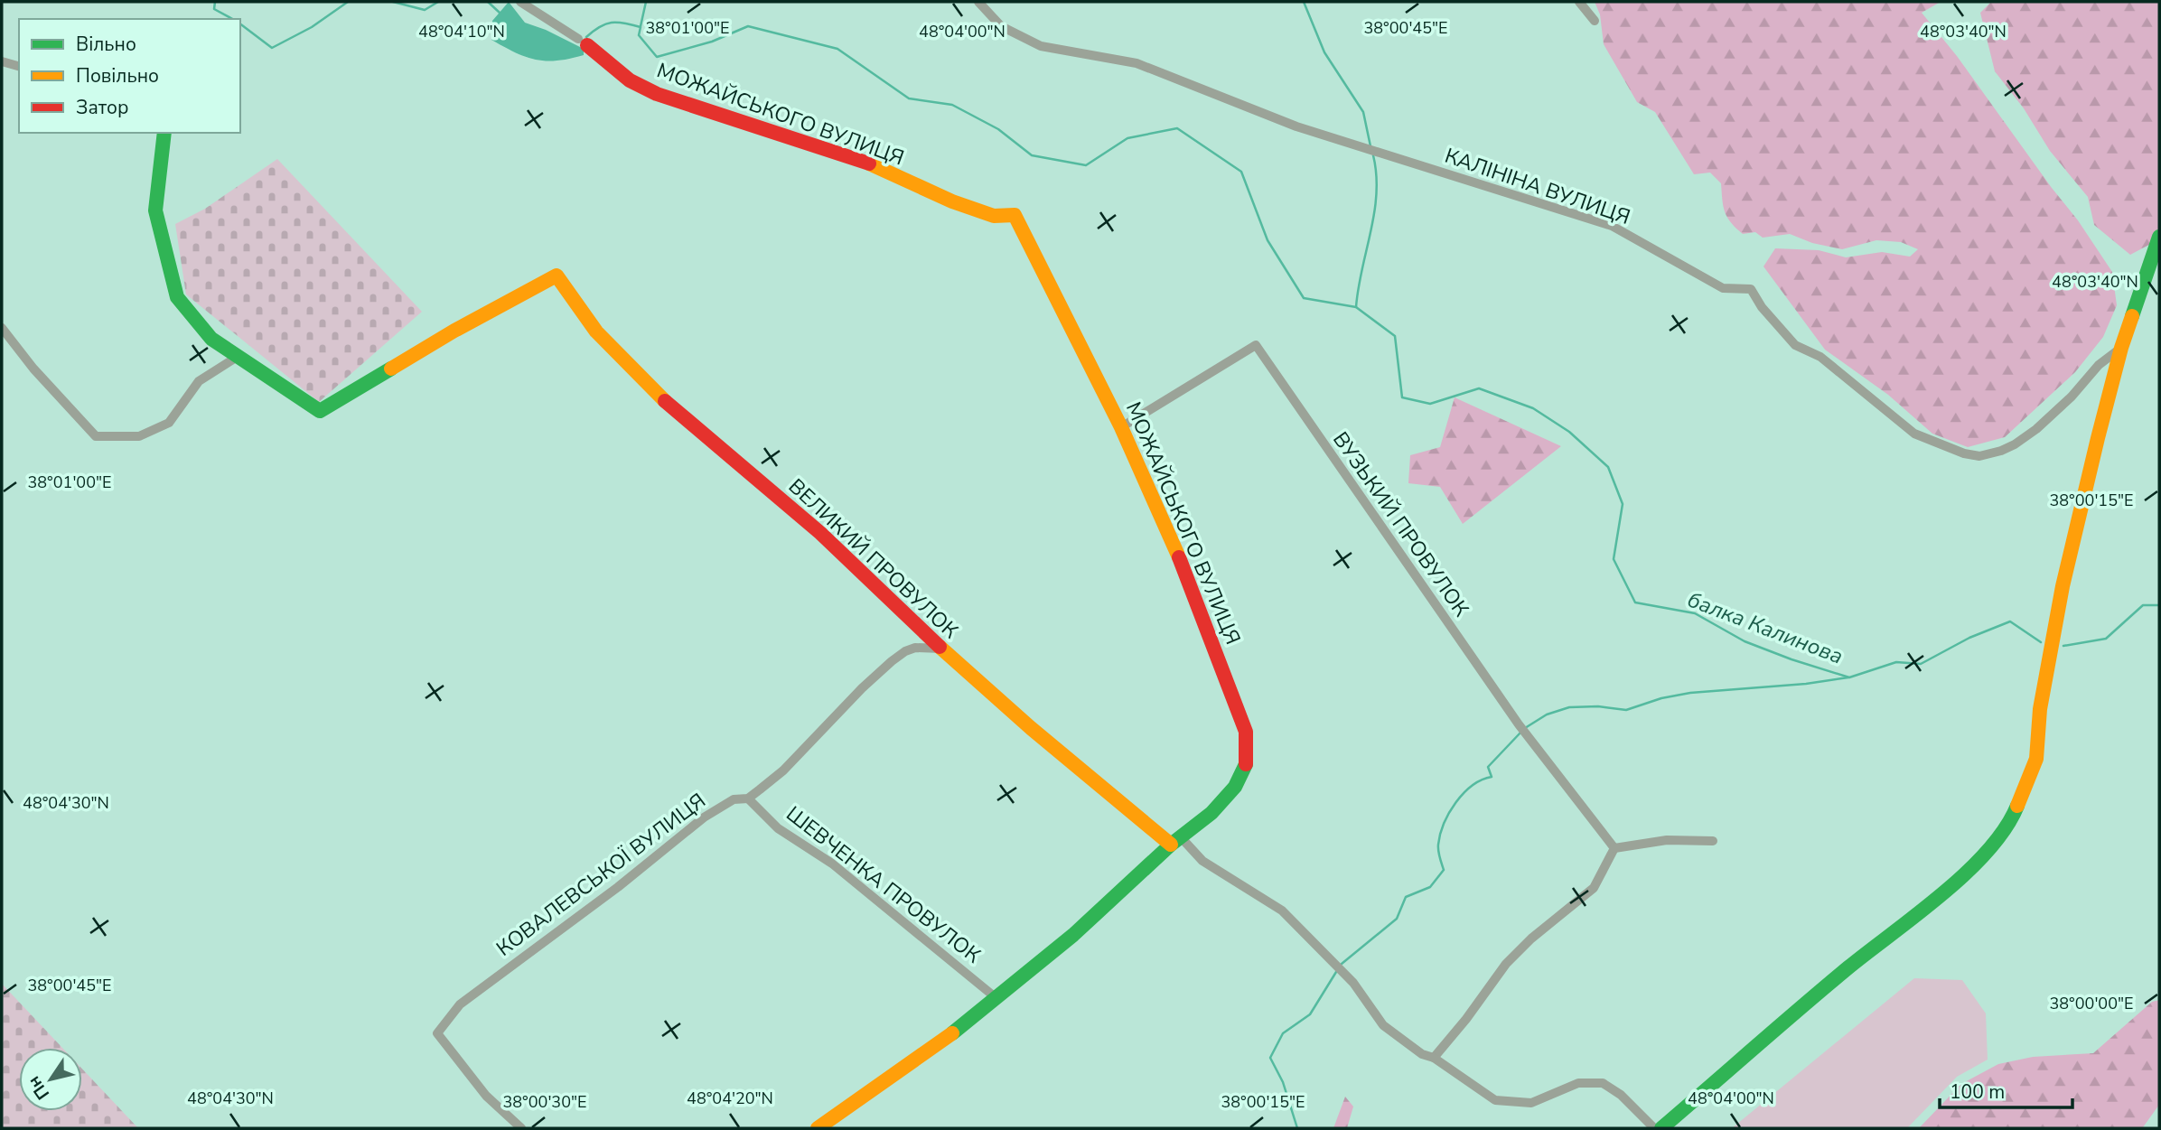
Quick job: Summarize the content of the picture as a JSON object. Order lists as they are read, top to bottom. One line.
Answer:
{"streets":{"street":["МОЖАЙСЬКОГО ВУЛИЦЯ","КАЛІНІНА ВУЛИЦЯ","ВУЗЬКИЙ ПРОВУЛОК","ВЕЛИКИЙ ПРОВУЛОК","КОВАЛЕВСЬКОЇ ВУЛИЦЯ","ШЕВЧЕНКА ПРОВУЛОК"]},"crossings":[["МОЖАЙСЬКОГО ВУЛИЦЯ","ВУЗЬКИЙ ПРОВУЛОК"],["МОЖАЙСЬКОГО ВУЛИЦЯ","ВЕЛИКИЙ ПРОВУЛОК"],["МОЖАЙСЬКОГО ВУЛИЦЯ","ШЕВЧЕНКА ПРОВУЛОК"],["ВЕЛИКИЙ ПРОВУЛОК","КОВАЛЕВСЬКОЇ ВУЛИЦЯ"],["КОВАЛЕВСЬКОЇ ВУЛИЦЯ","ШЕВЧЕНКА ПРОВУЛОК"]],"water":["балка Калинова"],"legend":["Вільно","Повільно","Затор"],"scale_bar":"100 m","north":"bottom left","coordinates":["38°01'00\"E","38°00'45\"E","48°04'10\"N","48°04'00\"N","48°03'40\"N","38°00'15\"E","48°04'30\"N","38°00'00\"E","48°04'20\"N","38°00'30\"E"]}
